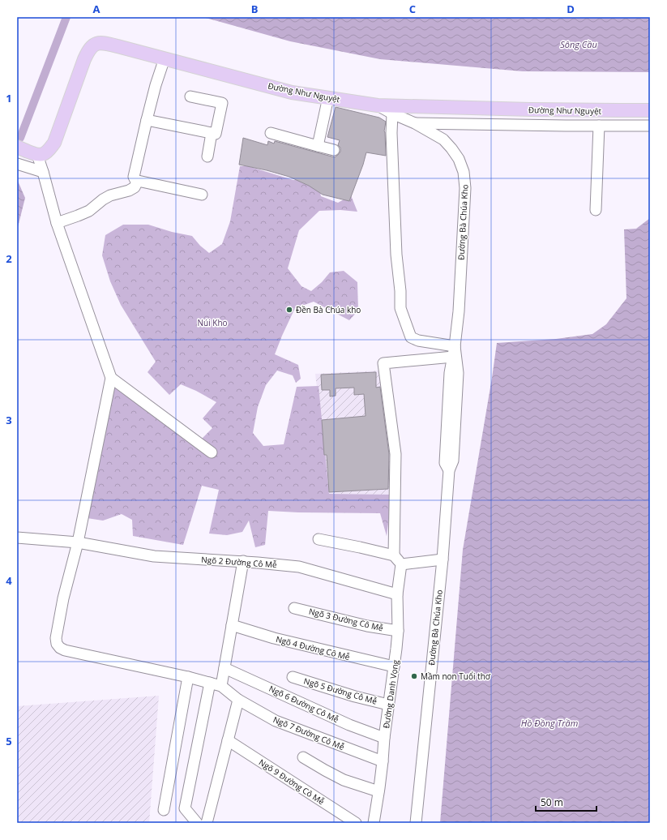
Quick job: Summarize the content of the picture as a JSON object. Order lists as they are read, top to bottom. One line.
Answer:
{"streets":{"main road":["Đường Như Nguyệt"],"street":["Đường Bà Chúa Kho","Ngõ 2 Đường Cô Mễ","Ngõ 3 Đường Cô Mễ","Ngõ 4 Đường Cô Mễ","Ngõ 5 Đường Cô Mễ","Đường Danh Vọng","Ngõ 6 Đường Cô Mễ","Ngõ 7 Đường Cô Mễ","Ngõ 9 Đường Cô Mễ"]},"crossings":[["Đường Như Nguyệt","Đường Bà Chúa Kho"],["Ngõ 2 Đường Cô Mễ","Đường Danh Vọng"],["Ngõ 3 Đường Cô Mễ","Đường Danh Vọng"],["Ngõ 4 Đường Cô Mễ","Đường Danh Vọng"],["Ngõ 5 Đường Cô Mễ","Đường Danh Vọng"],["Đường Danh Vọng","Ngõ 6 Đường Cô Mễ"],["Đường Danh Vọng","Ngõ 7 Đường Cô Mễ"]],"water":["Sông Cầu","Hồ Đồng Trầm"],"parks":["Núi Kho"],"places":["Đền Bà Chúa kho","Mầm non Tuổi thơ"],"scale_bar":"50 m","grid":{"columns":["A","B","C","D"],"rows":["1","2","3","4","5"]}}
